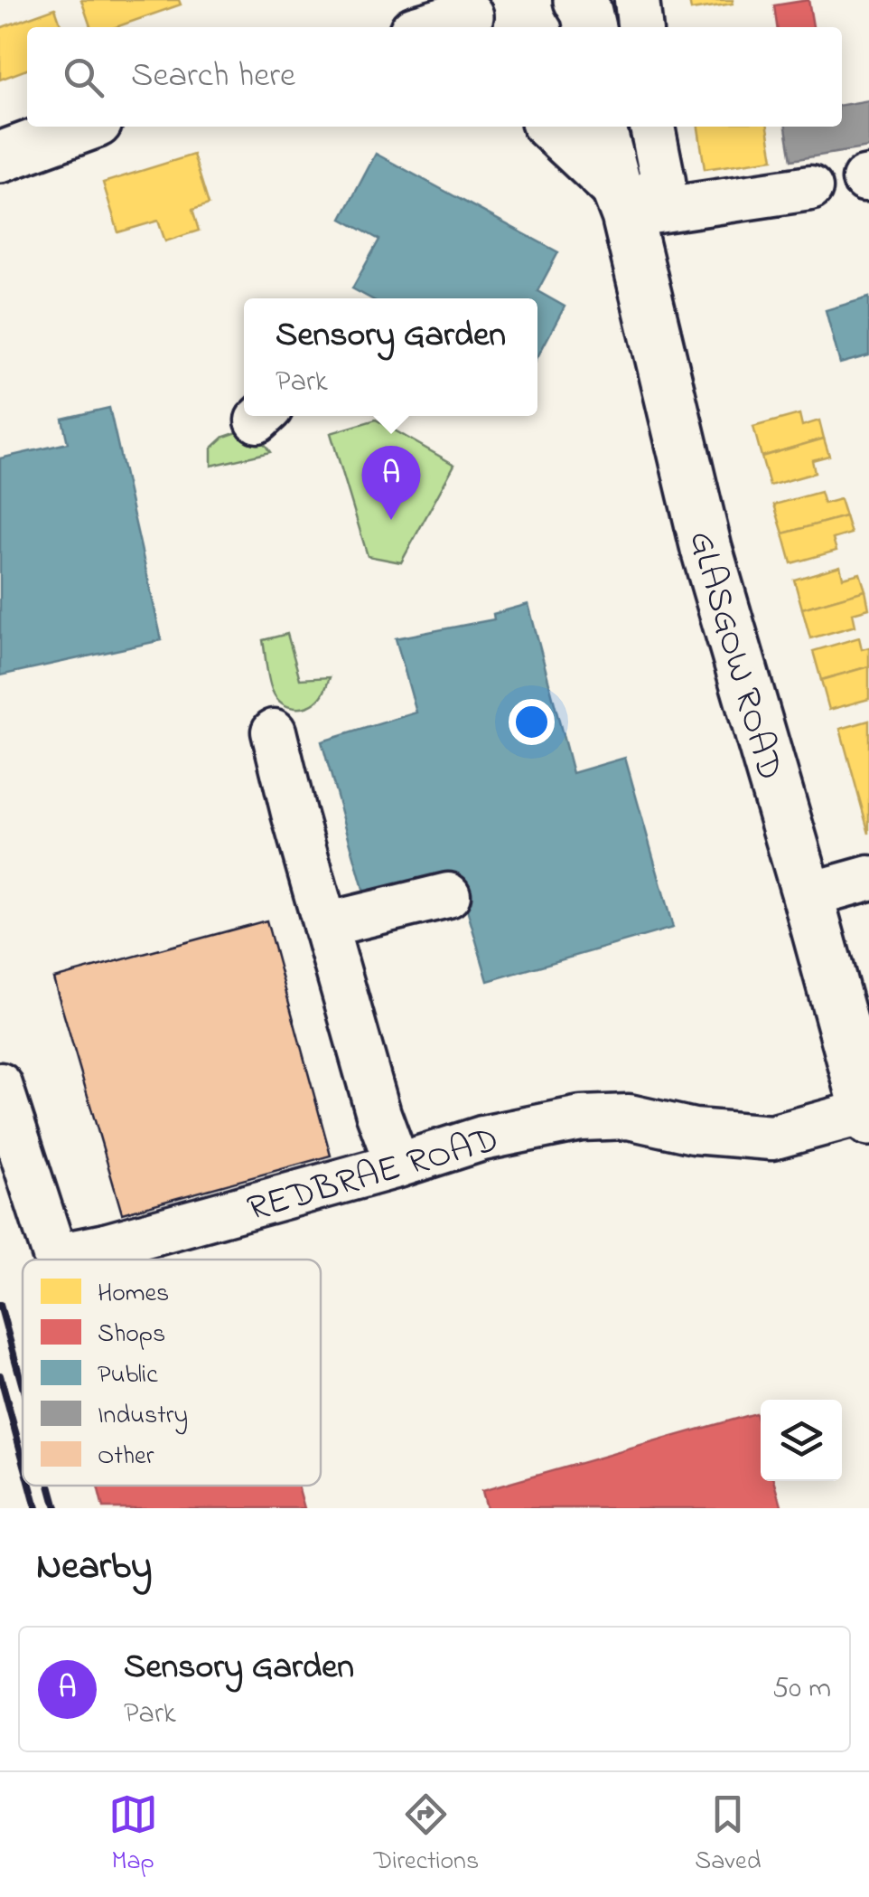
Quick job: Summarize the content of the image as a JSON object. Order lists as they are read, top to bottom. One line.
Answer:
{"streets":{"main road":["GLASGOW ROAD"],"street":["REDBRAE ROAD"]},"crossings":[["GLASGOW ROAD","REDBRAE ROAD"]],"legend":["Homes","Shops","Public","Industry","Other"],"page":{"search":"Search here","popup":["Sensory Garden","Park"],"pins":"A","heading":"Nearby","list":[{"mark":"A","name":"Sensory Garden","note":"Park","value":"50 m"}],"nav":["Map","Directions","Saved"]}}
